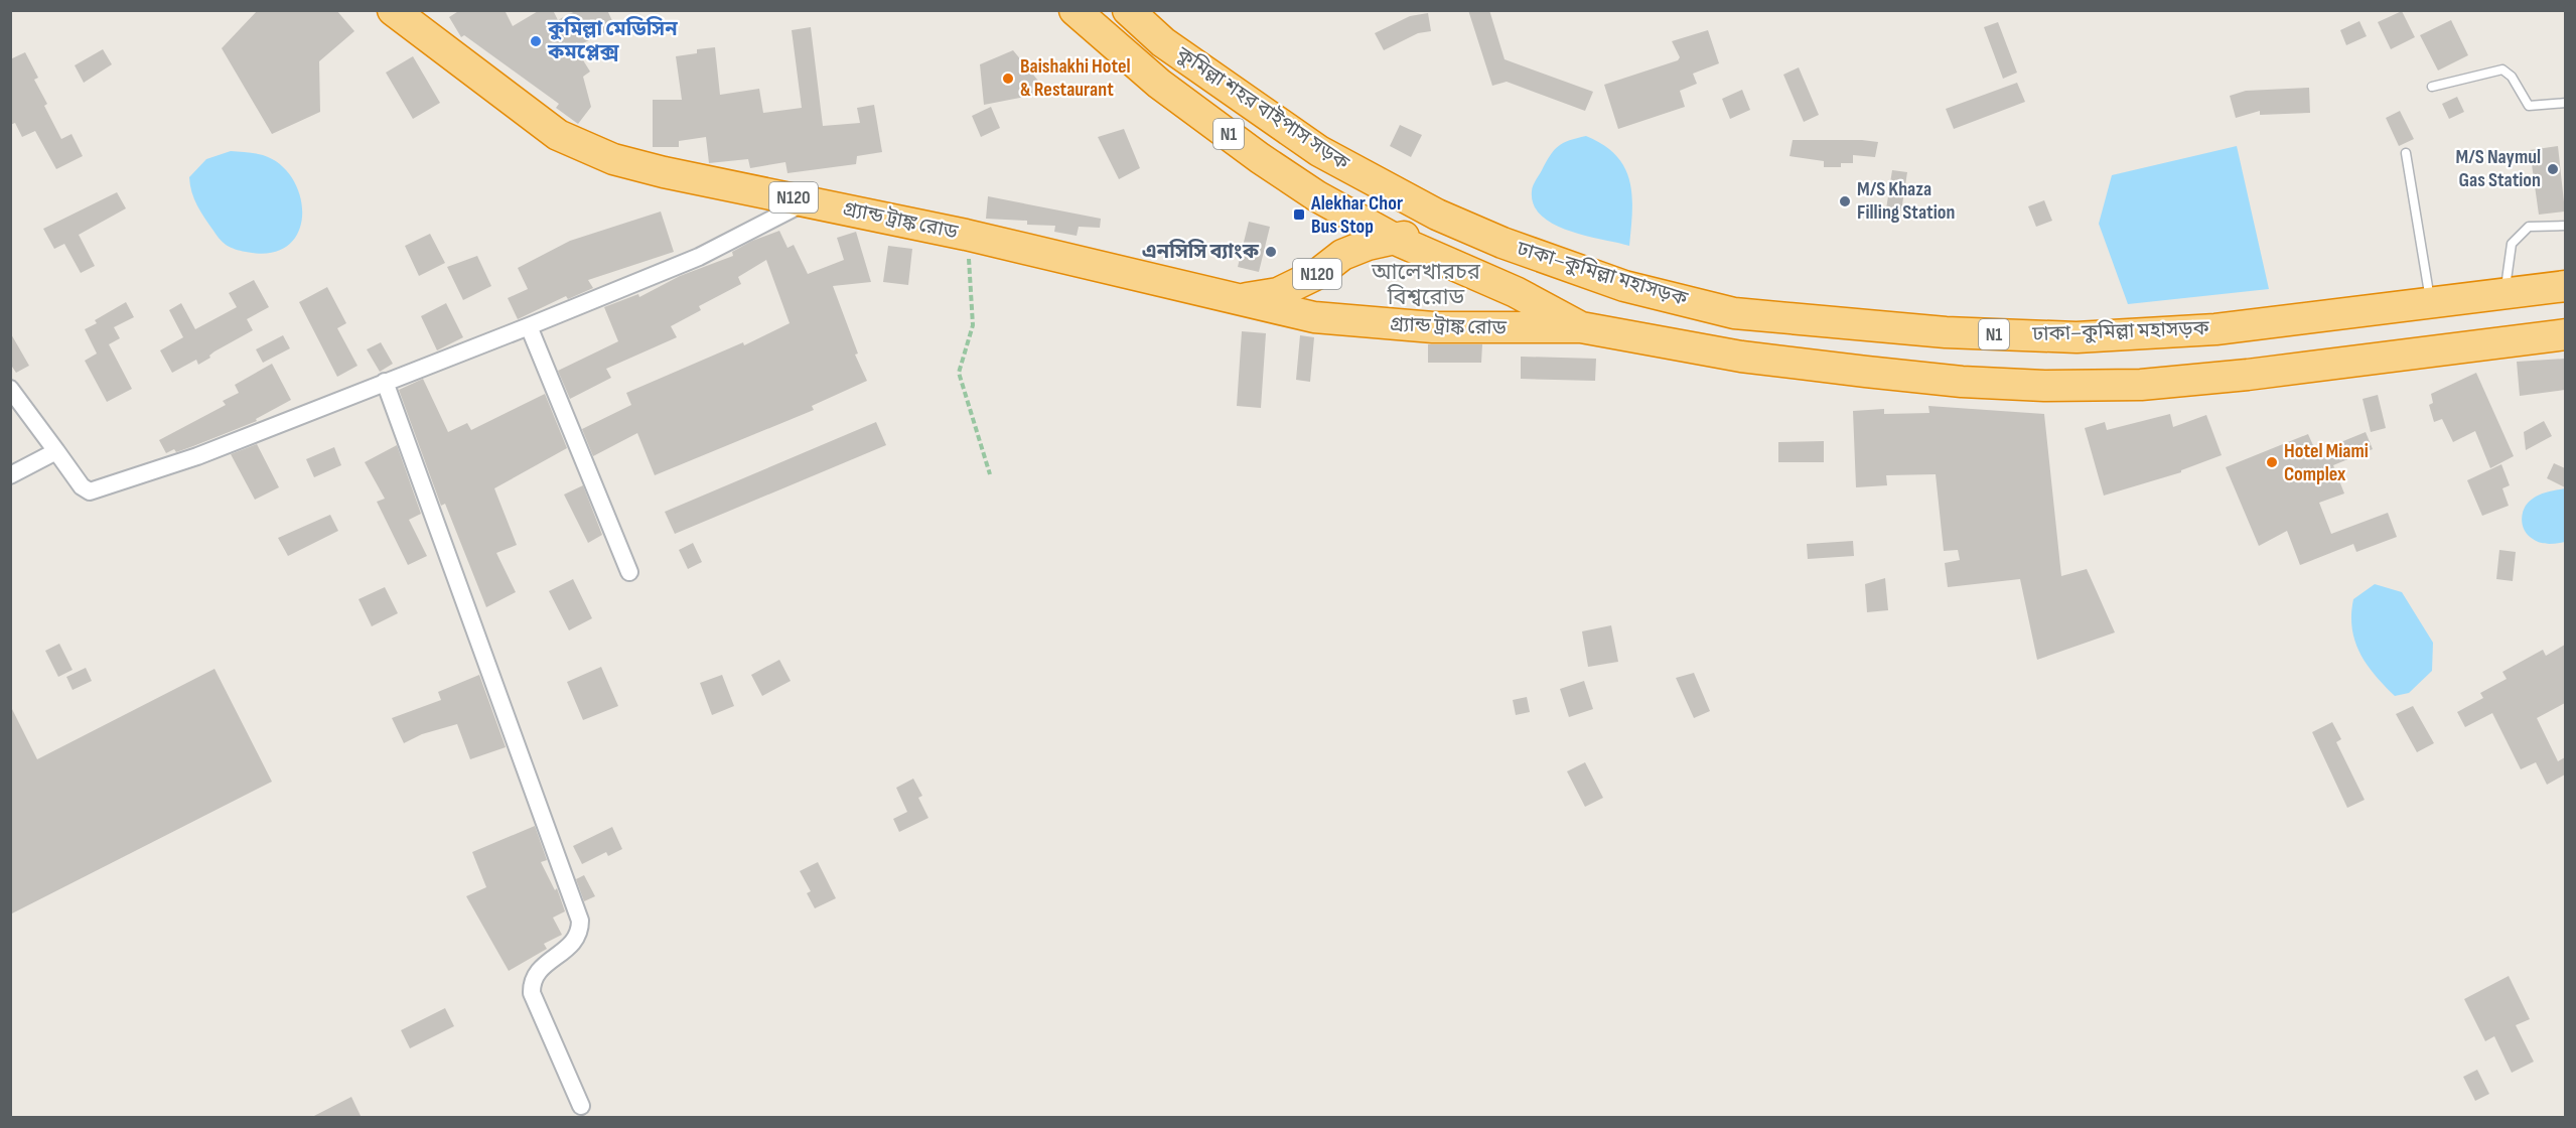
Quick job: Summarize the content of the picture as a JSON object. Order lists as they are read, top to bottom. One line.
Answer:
{"streets":{"highway":["কুমিল্লা শহর বাইপাস সড়ক","N1","N120","গ্র্যান্ড ট্রাঙ্ক রোড","ঢাকা–কুমিল্লা মহাসড়ক"]},"crossings":[["কুমিল্লা শহর বাইপাস সড়ক","N120"],["কুমিল্লা শহর বাইপাস সড়ক","ঢাকা–কুমিল্লা মহাসড়ক"],["N120","গ্র্যান্ড ট্রাঙ্ক রোড"],["N120","ঢাকা–কুমিল্লা মহাসড়ক"],["গ্র্যান্ড ট্রাঙ্ক রোড","ঢাকা–কুমিল্লা মহাসড়ক"]],"districts":["আলেখারচর বিশ্বরোড"],"places":{"other":["কুমিল্লা মেডিসিন কমপ্লেক্স","Baishakhi Hotel & Restaurant","M/S Naymul Gas Station","M/S Khaza Filling Station","এনসিসি ব্যাংক","Hotel Miami Complex"],"transit":["Alekhar Chor Bus Stop"]}}
